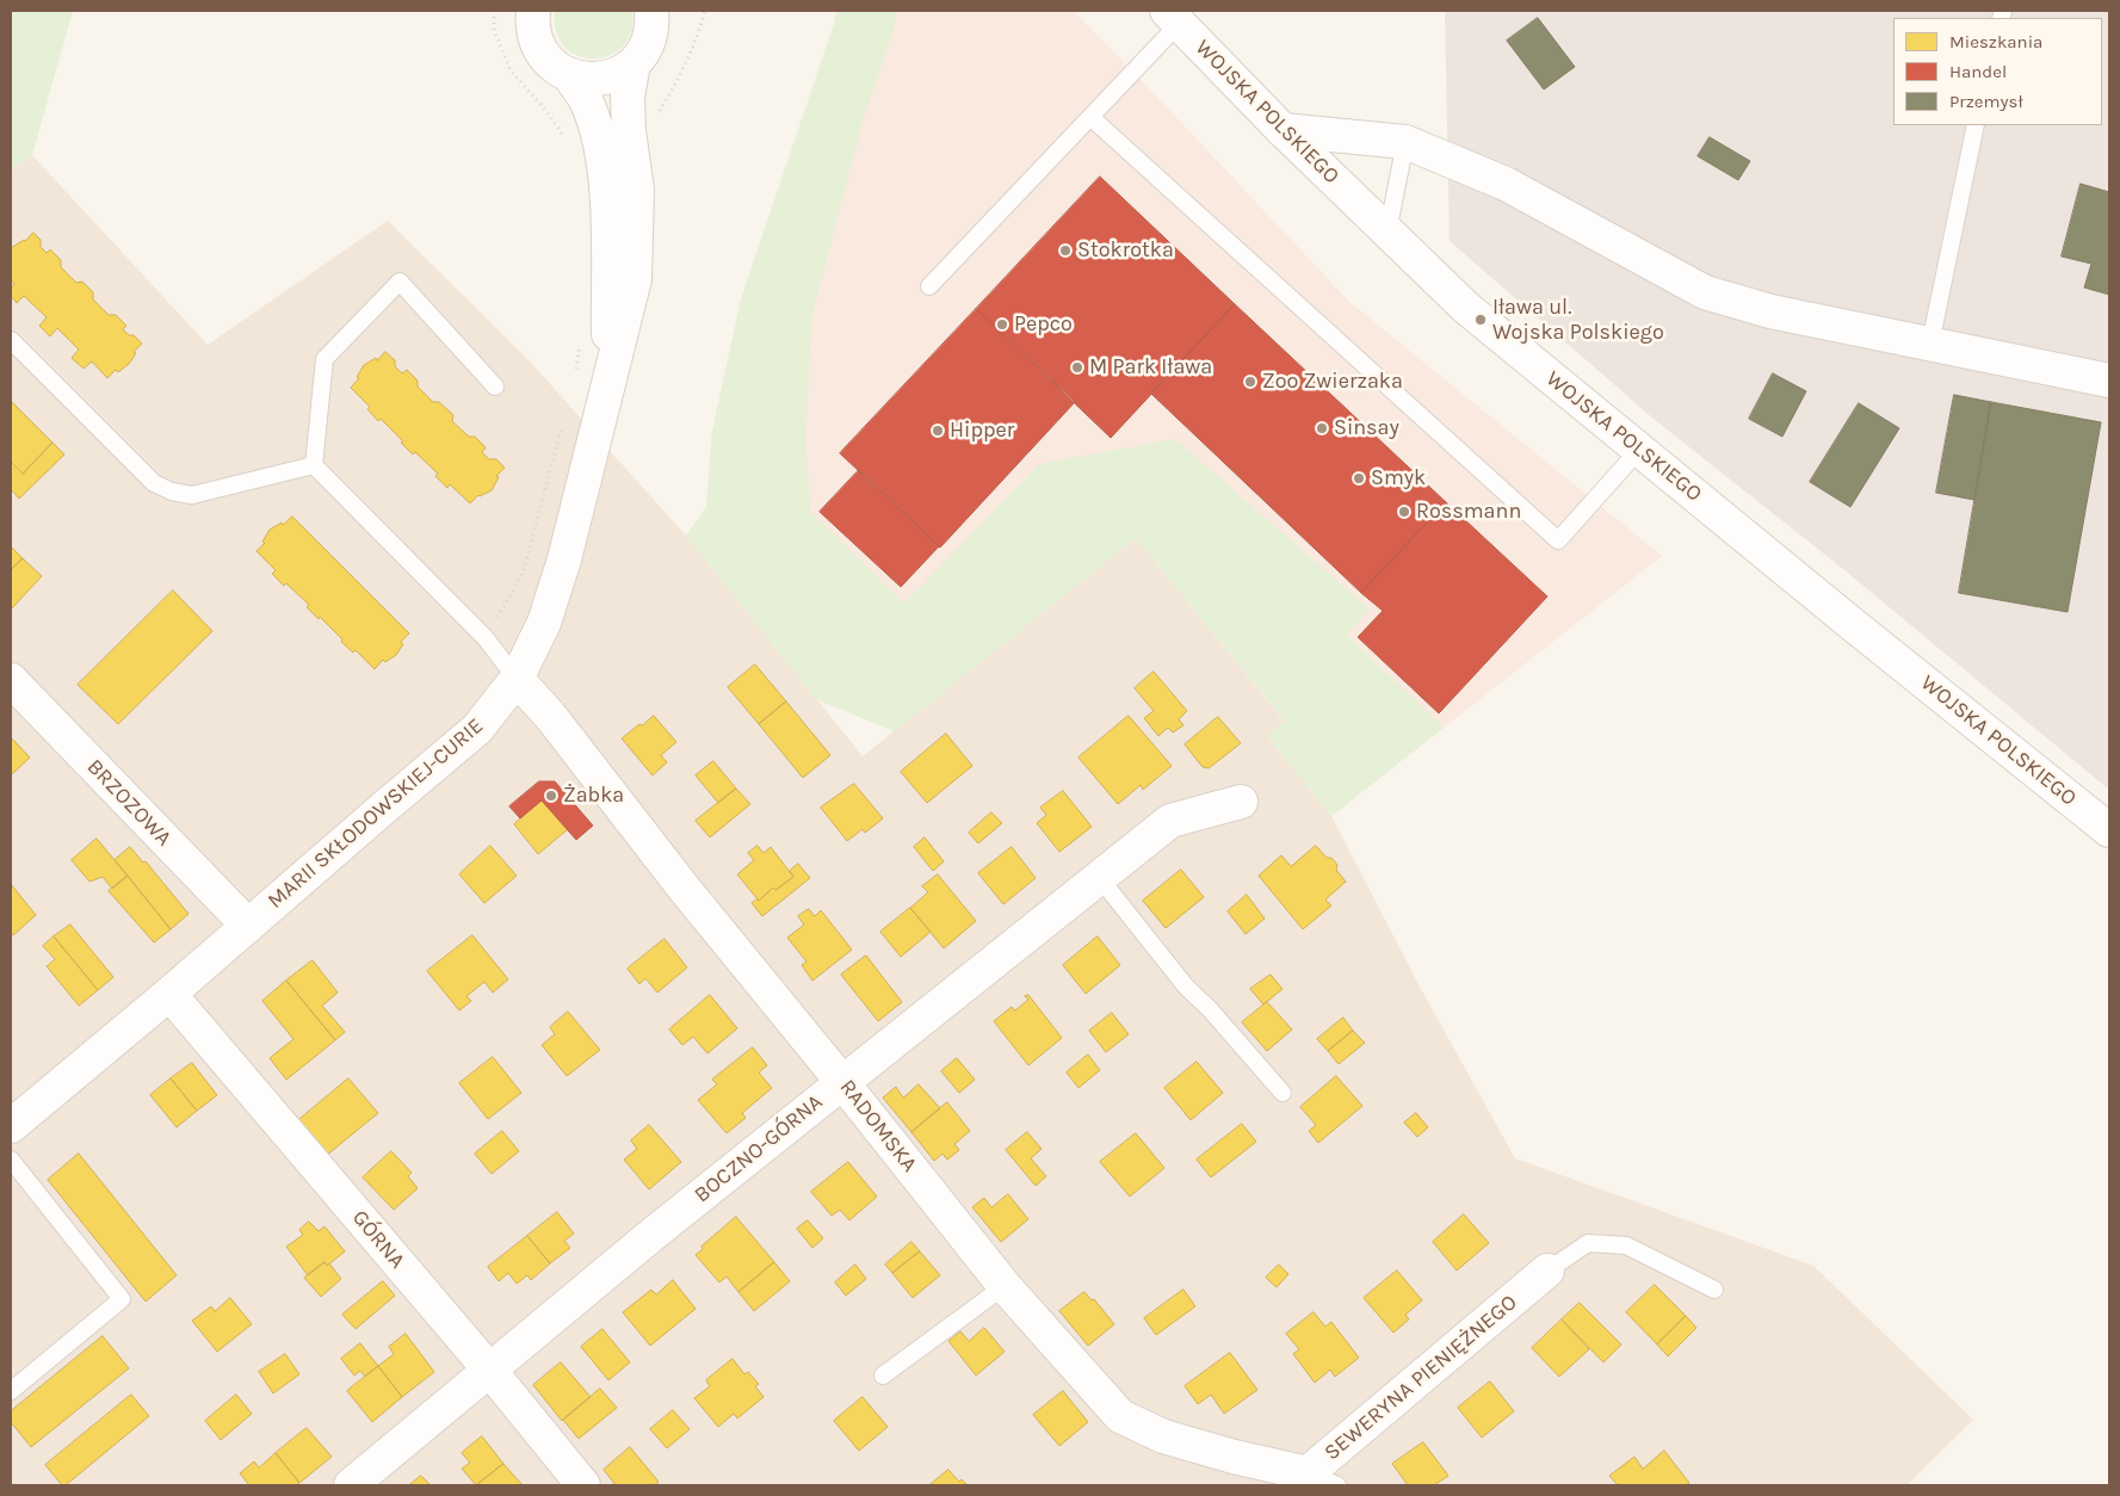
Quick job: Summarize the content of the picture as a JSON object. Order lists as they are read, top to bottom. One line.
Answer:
{"streets":{"street":["WOJSKA POLSKIEGO","BRZOZOWA","MARII SKŁODOWSKIEJ-CURIE","RADOMSKA","BOCZNO-GÓRNA","GÓRNA","SEWERYNA PIENIĘŻNEGO"]},"crossings":[["BRZOZOWA","MARII SKŁODOWSKIEJ-CURIE"],["MARII SKŁODOWSKIEJ-CURIE","RADOMSKA"],["MARII SKŁODOWSKIEJ-CURIE","GÓRNA"],["RADOMSKA","BOCZNO-GÓRNA"],["RADOMSKA","SEWERYNA PIENIĘŻNEGO"],["BOCZNO-GÓRNA","GÓRNA"]],"places":["Stokrotka","Iława ul. Wojska Polskiego","Pepco","M Park Iława","Zoo Zwierzaka","Sinsay","Hipper","Smyk","Rossmann","Żabka"],"legend":["Mieszkania","Handel","Przemysł"]}
